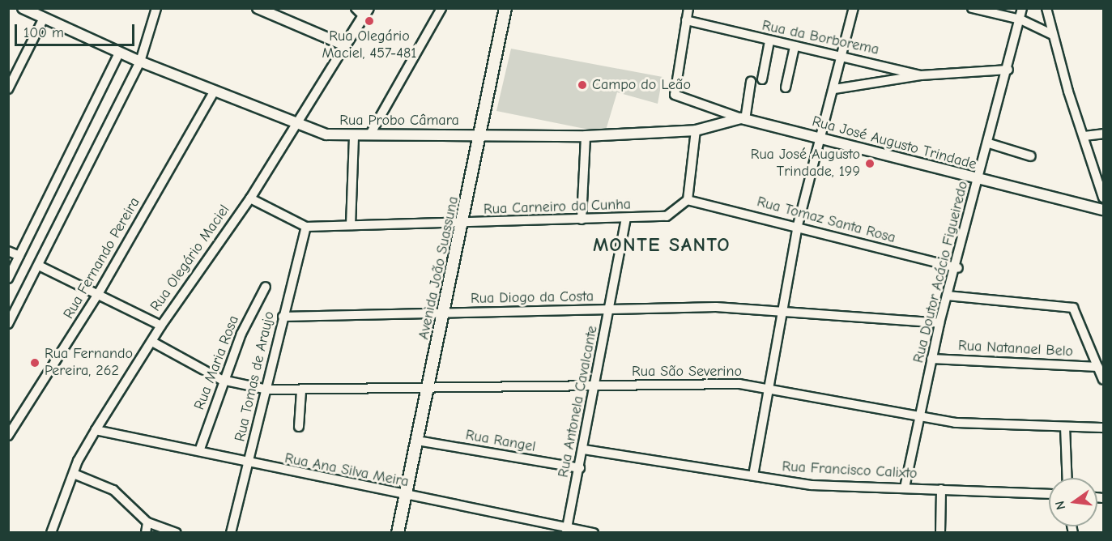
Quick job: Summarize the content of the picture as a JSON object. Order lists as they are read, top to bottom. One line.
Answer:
{"streets":{"main road":["Avenida João Suassuna"],"street":["Rua da Borborema","Rua Probo Câmara","Rua José Augusto Trindade","Rua Carneiro da Cunha","Rua Tomaz Santa Rosa","Rua Fernando Pereira","Rua Olegário Maciel","Rua Doutor Acácio Figueiredo","Rua Diogo da Costa","Rua Natanael Belo","Rua Maria Rosa","Rua São Severino","Rua Tomas de Araujo","Rua Antonela Cavalcante","Rua Rangel","Rua Ana Silva Meira","Rua Francisco Calixto"]},"crossings":[["Rua da Borborema","Rua José Augusto Trindade"],["Rua Probo Câmara","Rua José Augusto Trindade"],["Rua Probo Câmara","Rua Fernando Pereira"],["Rua Probo Câmara","Rua Olegário Maciel"],["Rua Probo Câmara","Avenida João Suassuna"],["Rua José Augusto Trindade","Rua Doutor Acácio Figueiredo"],["Rua Carneiro da Cunha","Rua Tomaz Santa Rosa"],["Rua Carneiro da Cunha","Rua Olegário Maciel"],["Rua Carneiro da Cunha","Avenida João Suassuna"],["Rua Carneiro da Cunha","Rua Tomas de Araujo"],["Rua Carneiro da Cunha","Rua Antonela Cavalcante"],["Rua Tomaz Santa Rosa","Rua Doutor Acácio Figueiredo"],["Rua Olegário Maciel","Rua São Severino"],["Rua Olegário Maciel","Rua Ana Silva Meira"],["Avenida João Suassuna","Rua Diogo da Costa"],["Avenida João Suassuna","Rua São Severino"],["Avenida João Suassuna","Rua Rangel"],["Avenida João Suassuna","Rua Ana Silva Meira"],["Rua Doutor Acácio Figueiredo","Rua Diogo da Costa"],["Rua Doutor Acácio Figueiredo","Rua Natanael Belo"],["Rua Doutor Acácio Figueiredo","Rua São Severino"],["Rua Doutor Acácio Figueiredo","Rua Francisco Calixto"],["Rua Diogo da Costa","Rua Tomas de Araujo"],["Rua Diogo da Costa","Rua Antonela Cavalcante"],["Rua Maria Rosa","Rua São Severino"],["Rua Maria Rosa","Rua Ana Silva Meira"],["Rua São Severino","Rua Tomas de Araujo"],["Rua São Severino","Rua Antonela Cavalcante"],["Rua Tomas de Araujo","Rua Ana Silva Meira"],["Rua Antonela Cavalcante","Rua Rangel"],["Rua Antonela Cavalcante","Rua Ana Silva Meira"],["Rua Antonela Cavalcante","Rua Francisco Calixto"]],"districts":["MONTE SANTO"],"places":["Rua Olegário Maciel, 457-481","Campo do Leão","Rua José Augusto Trindade, 199","Rua Fernando Pereira, 262"],"scale_bar":"100 m","north":"left"}
